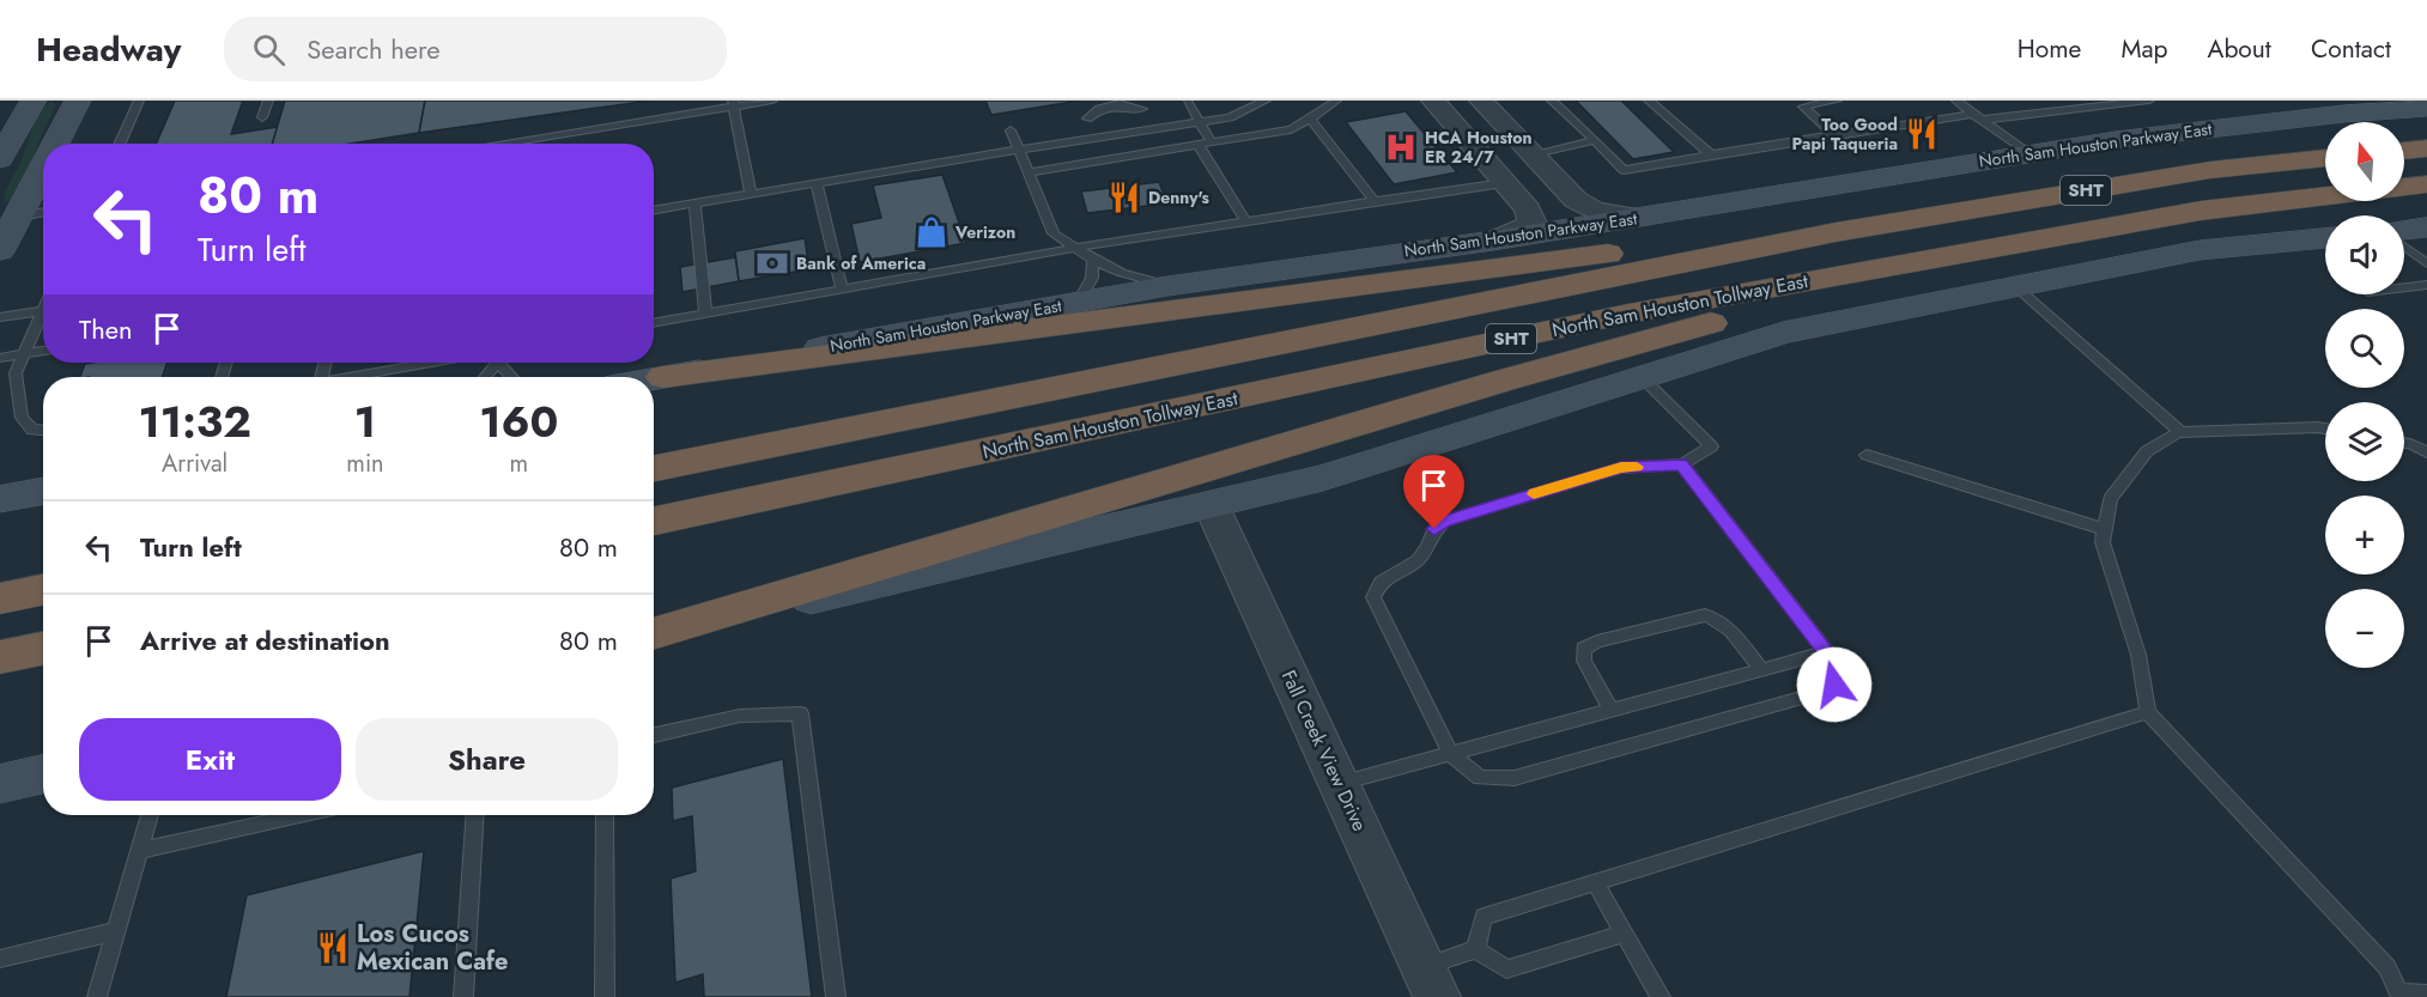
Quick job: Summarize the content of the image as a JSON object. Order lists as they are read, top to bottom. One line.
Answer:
{"streets":{"highway":["SHT","North Sam Houston Tollway East"],"main road":["North Sam Houston Parkway East"],"street":["Fall Creek View Drive"]},"places":{"restaurant":["Too Good Papi Taqueria","Denny's","Los Cucos Mexican Cafe"],"hospital":["HCA Houston ER 24/7"],"shop":["Verizon"],"bank":["Bank of America"]},"north":"top","page":{"header":"Headway","search":"Search here","nav":["Home","Map","About","Contact"],"map_buttons":["+","−"],"turn":["80 m","Turn left"],"then":"Then","eta":["11:32","Arrival","1","min","160","m"],"list":[{"name":"Turn left","value":"80 m"},{"name":"Arrive at destination","value":"80 m"}],"buttons":["Exit","Share"]}}
